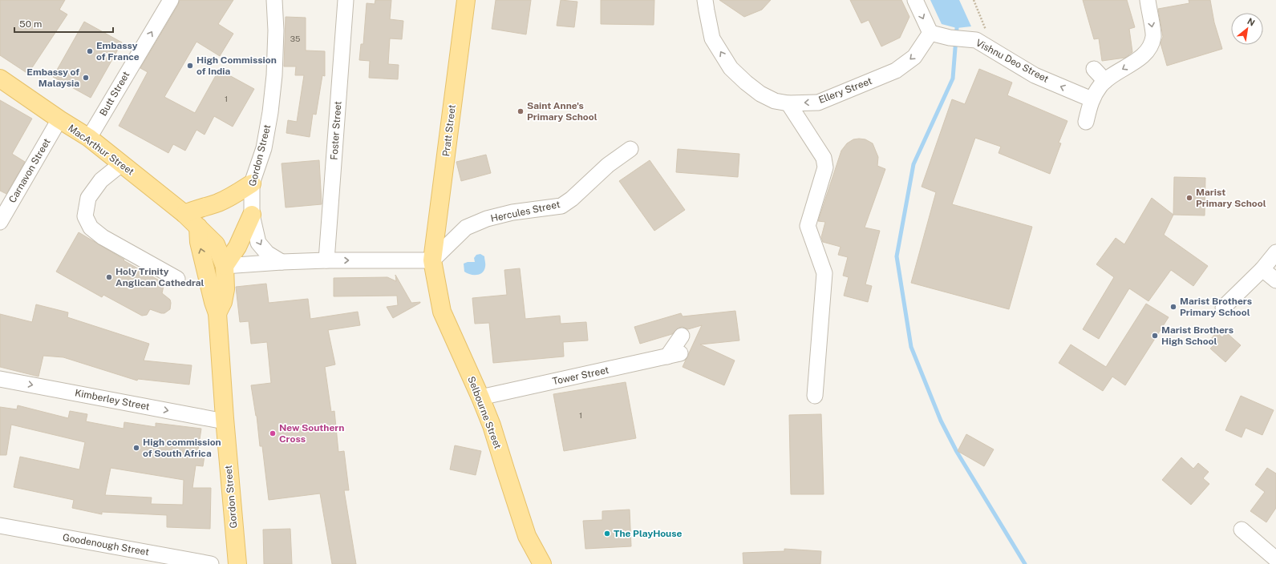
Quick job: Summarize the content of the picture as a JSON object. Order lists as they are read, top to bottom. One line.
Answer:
{"streets":{"main road":["Pratt Street","MacArthur Street","Gordon Street","Selbourne Street"],"street":["Vishnu Deo Street","Ellery Street","Butt Street","Foster Street","Carnavon Street","Hercules Street","Tower Street","Kimberley Street","Goodenough Street"]},"crossings":[["Vishnu Deo Street","Ellery Street"],["Butt Street","MacArthur Street"],["Pratt Street","Hercules Street"],["Pratt Street","Selbourne Street"],["MacArthur Street","Gordon Street"],["MacArthur Street","Carnavon Street"],["Gordon Street","Kimberley Street"],["Hercules Street","Selbourne Street"],["Tower Street","Selbourne Street"]],"one_way":["Vishnu Deo Street","Butt Street","Kimberley Street"],"places":["Embassy of France","High Commission of India","Embassy of Malaysia","Saint Anne's Primary School","Marist Primary School","Holy Trinity Anglican Cathedral","Marist Brothers Primary School","Marist Brothers High School","New Southern Cross","High commission of South Africa","The PlayHouse"],"house_numbers":["35","1","1"],"scale_bar":"50 m","north":"top right"}
